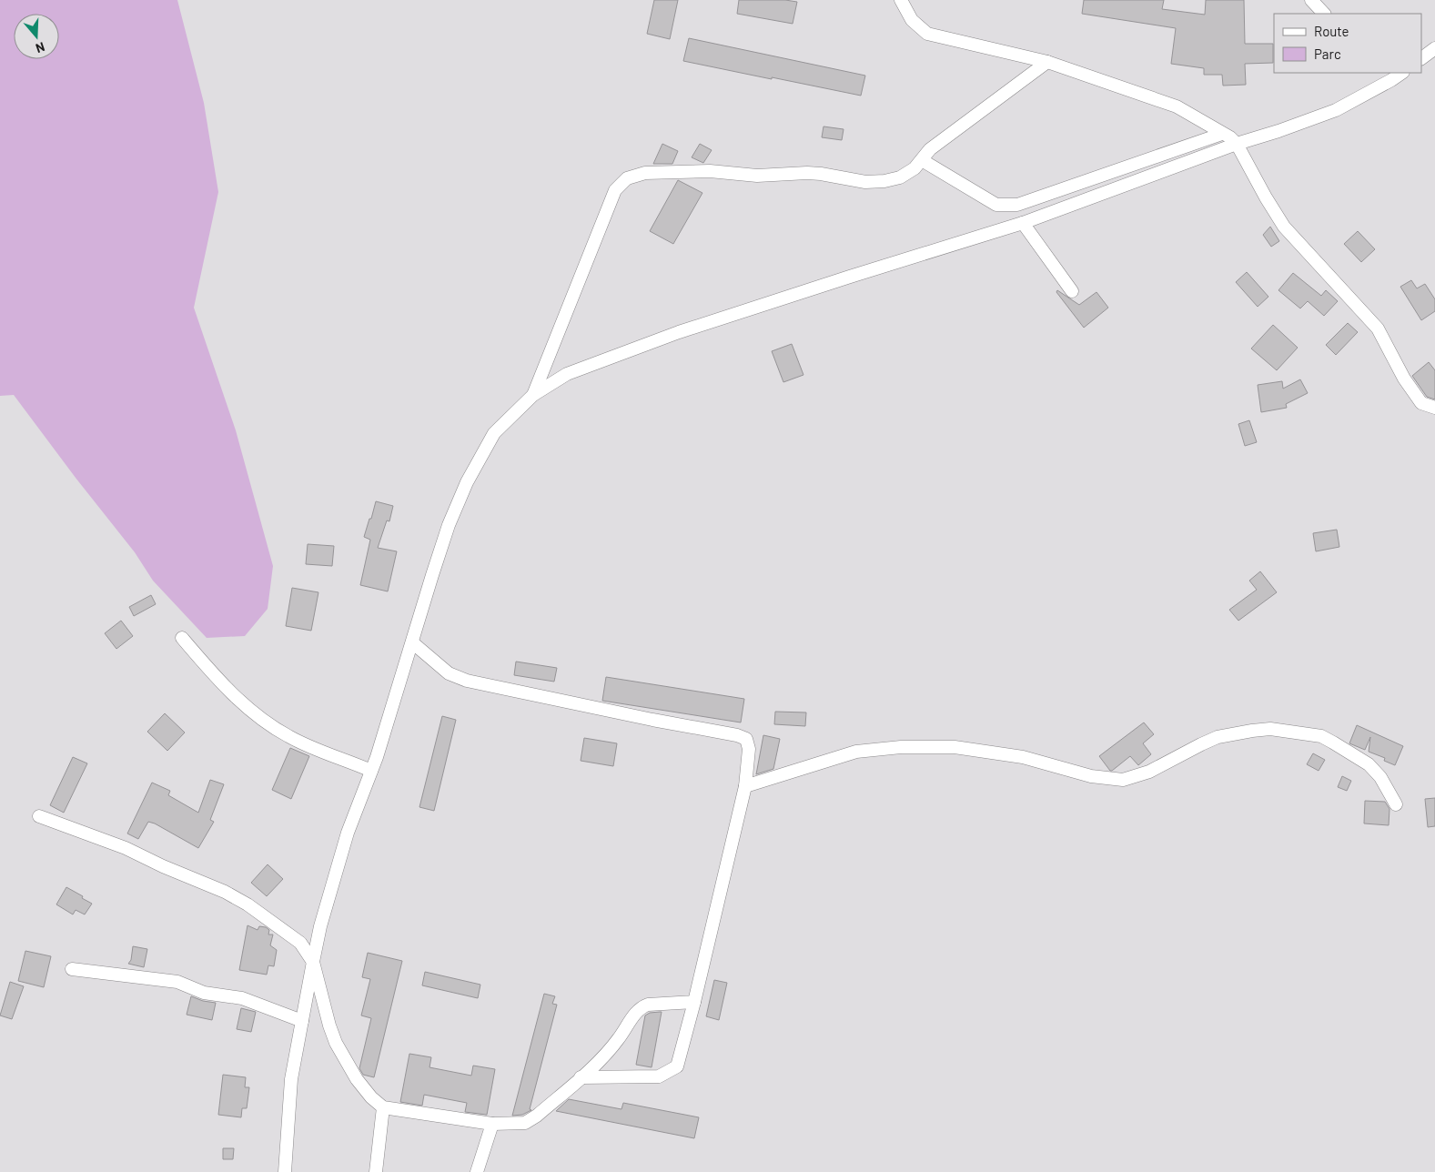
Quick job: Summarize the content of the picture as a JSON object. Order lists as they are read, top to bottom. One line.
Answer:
{"legend":["Route","Parc"],"north":"bottom"}
